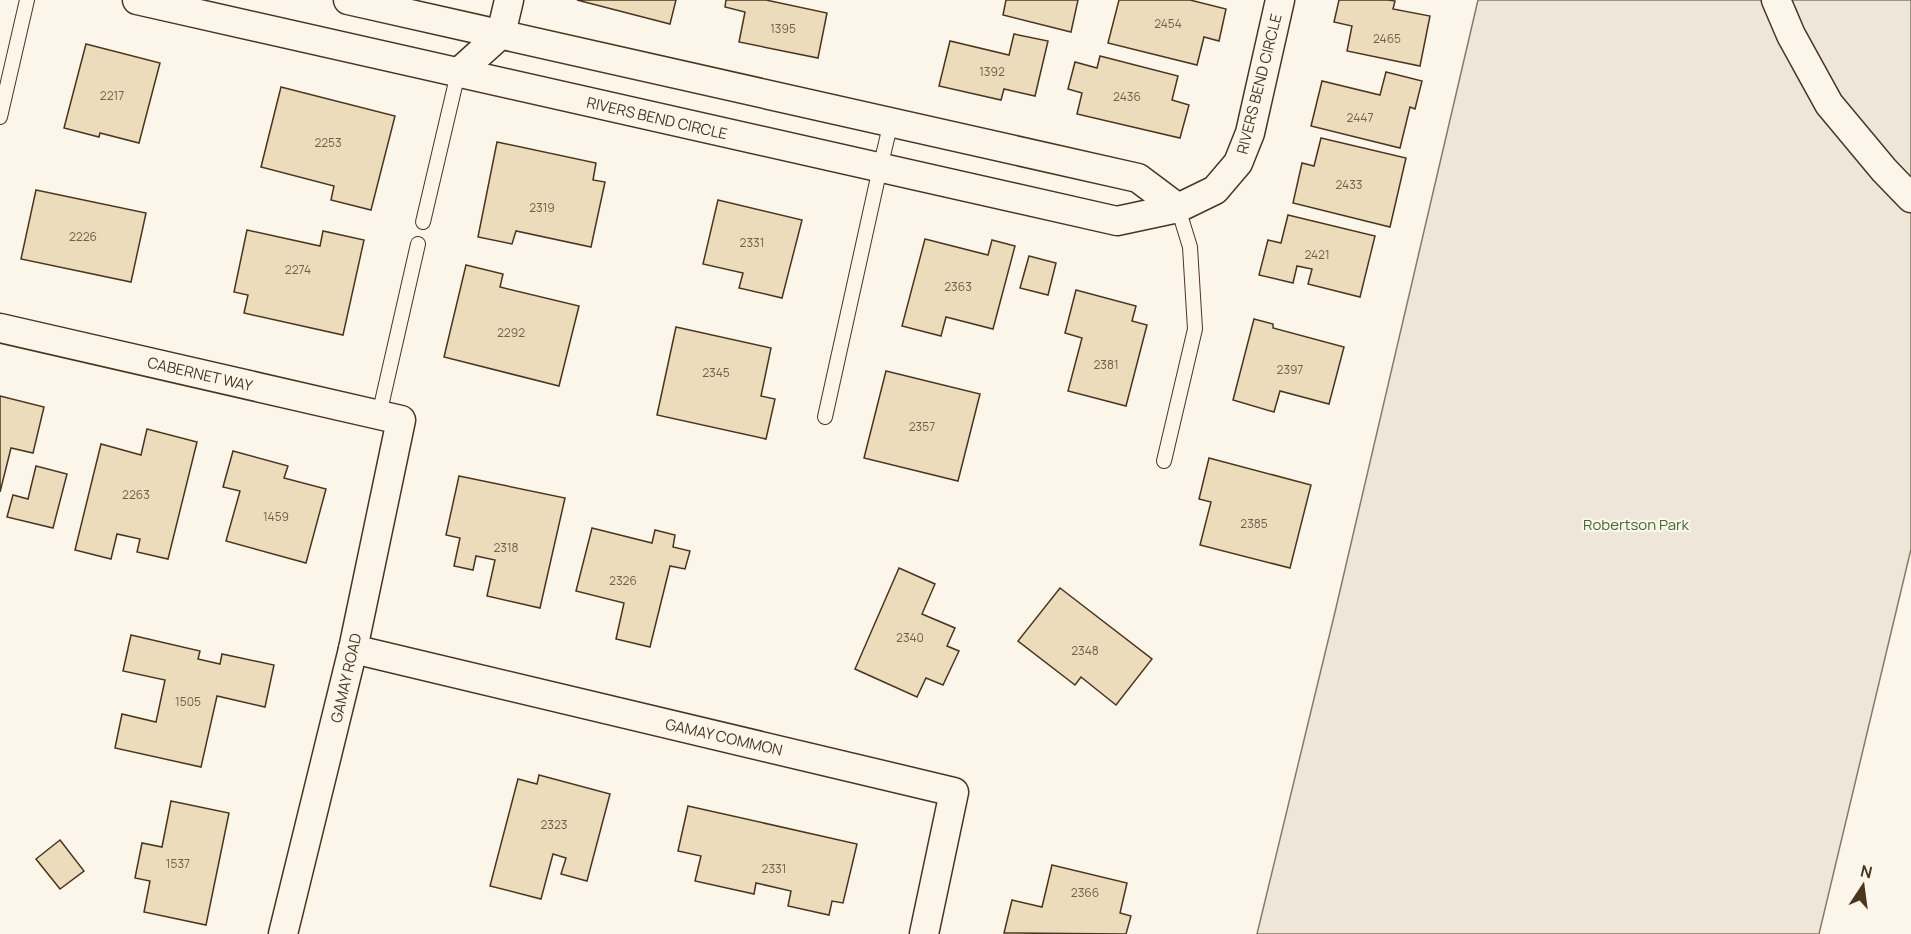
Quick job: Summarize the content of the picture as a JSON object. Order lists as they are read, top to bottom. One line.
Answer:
{"streets":{"street":["RIVERS BEND CIRCLE","CABERNET WAY","GAMAY ROAD","GAMAY COMMON"]},"crossings":[["CABERNET WAY","GAMAY ROAD"],["GAMAY ROAD","GAMAY COMMON"]],"parks":["Robertson Park"],"house_numbers":["2454","1395","2465","1392","2217","2436","2447","2253","2433","2319","2226","2331","2421","2274","2363","2292","2381","2397","2345","2357","2263","1459","2385","2318","2326","2340","2348","1505","2323","1537","2331","2366"],"north":"top"}
